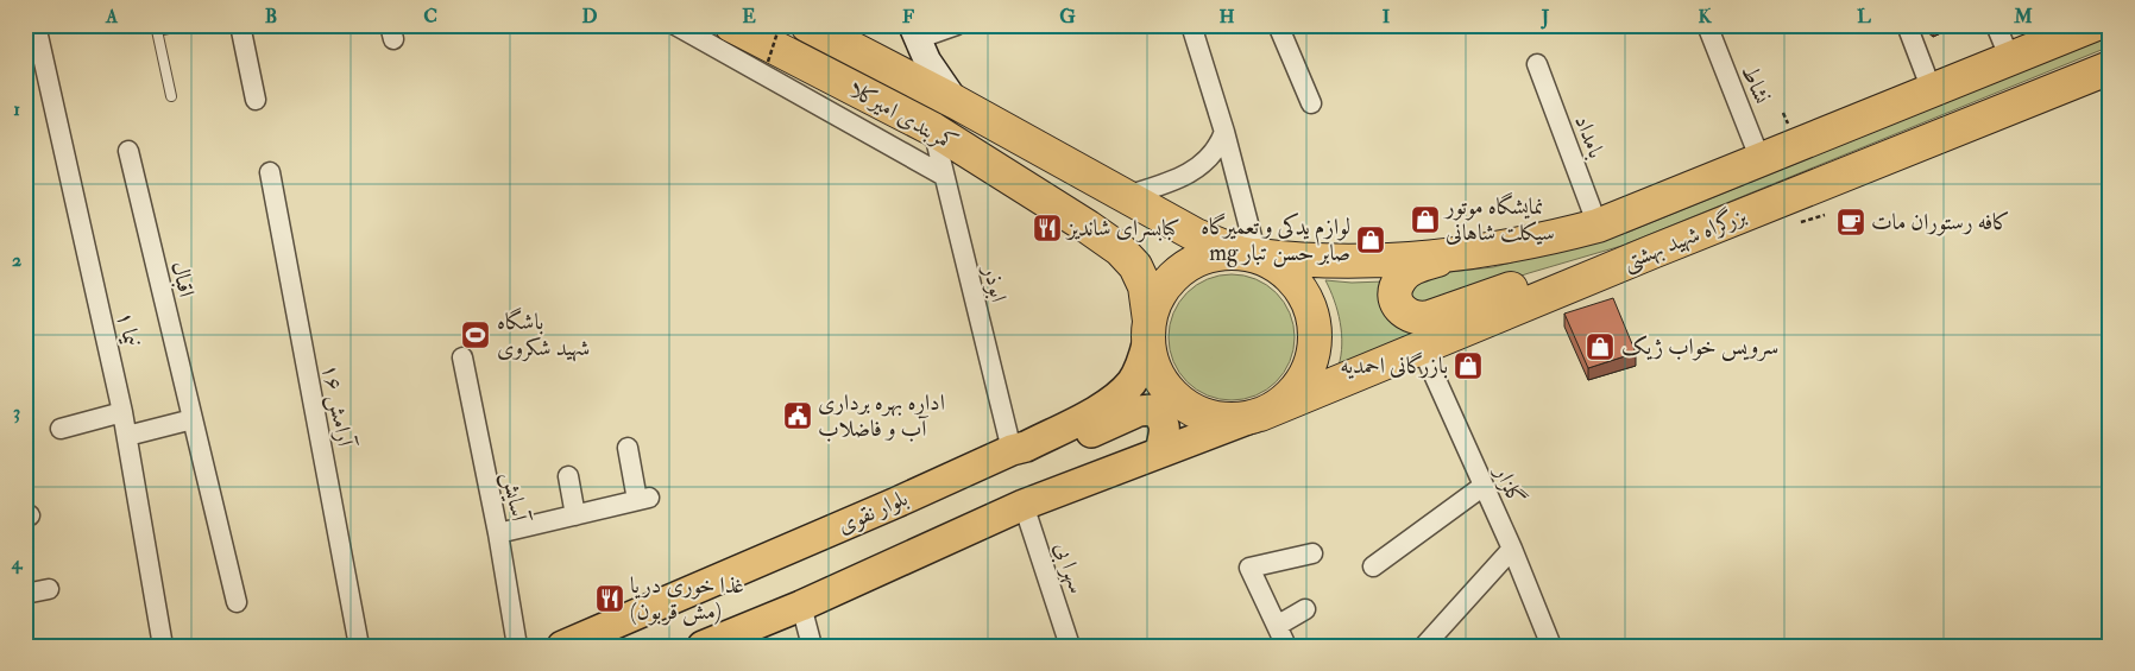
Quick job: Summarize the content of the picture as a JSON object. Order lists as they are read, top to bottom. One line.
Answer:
{"streets":{"highway":["کمربندی امیرکلا","بزرگراه شهید بهشتی"],"main road":["بلوار نقوی"],"street":["نشاط","بامداد","اقبال","ابوذر","نیما ۱","آرامش ۱۶","گلزار","آسایش","سهرا بی"]},"crossings":[["نشاط","بزرگراه شهید بهشتی"],["کمربندی امیرکلا","بزرگراه شهید بهشتی"],["کمربندی امیرکلا","ابوذر"],["کمربندی امیرکلا","بلوار نقوی"],["بامداد","بزرگراه شهید بهشتی"],["بزرگراه شهید بهشتی","گلزار"],["بزرگراه شهید بهشتی","بلوار نقوی"],["ابوذر","بلوار نقوی"]],"places":{"shop":["نمایشگاه موتور سیکلت شاهانی","لوازم یدکی و تعمیرگاه mg صابر حسن تبار","سرویس خواب ژیک","بازرگانی احمدیه"],"cafe":["کافه رستوران مات"],"restaurant":["کبابسرای شاندیز","غذا خوری دریا (مش قربون)"],"sports":["باشگاه شهید شکروی"],"public building":["اداره بهره برداری آب و فاضلاب"]},"grid":{"columns":["A","B","C","D","E","F","G","H","I","J","K","L","M"],"rows":["1","2","3","4"]}}
